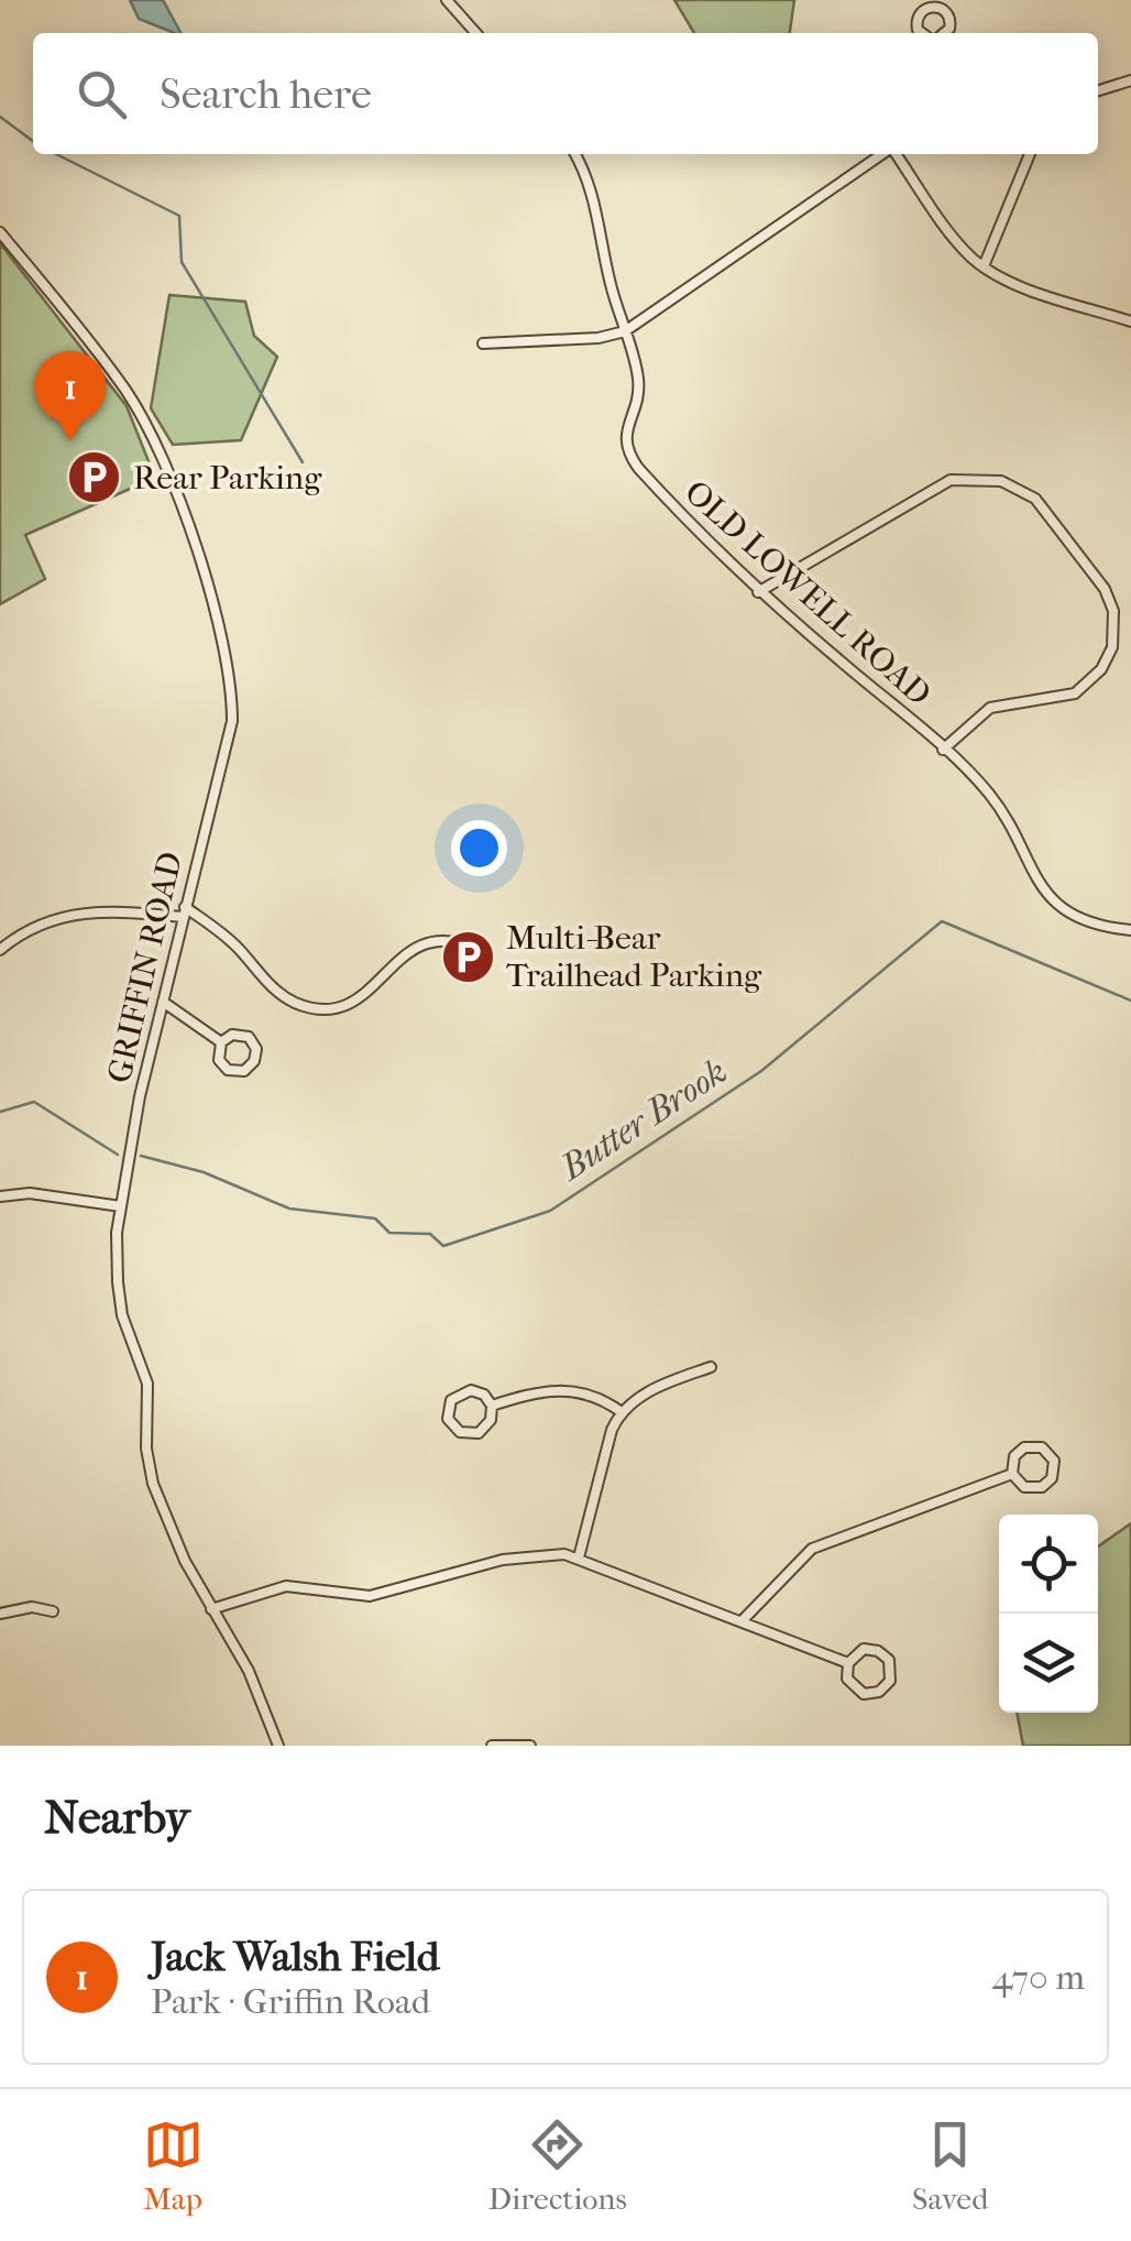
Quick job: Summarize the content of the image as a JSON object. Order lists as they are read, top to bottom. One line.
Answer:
{"streets":{"street":["OLD LOWELL ROAD","GRIFFIN ROAD"]},"water":["Butter Brook"],"places":{"parking":["Rear Parking","Multi-Bear Trailhead Parking"]},"page":{"search":"Search here","pins":"1","heading":"Nearby","list":[{"mark":"1","name":"Jack Walsh Field","note":"Park · Griffin Road","value":"470 m"}],"nav":["Map","Directions","Saved"]}}
